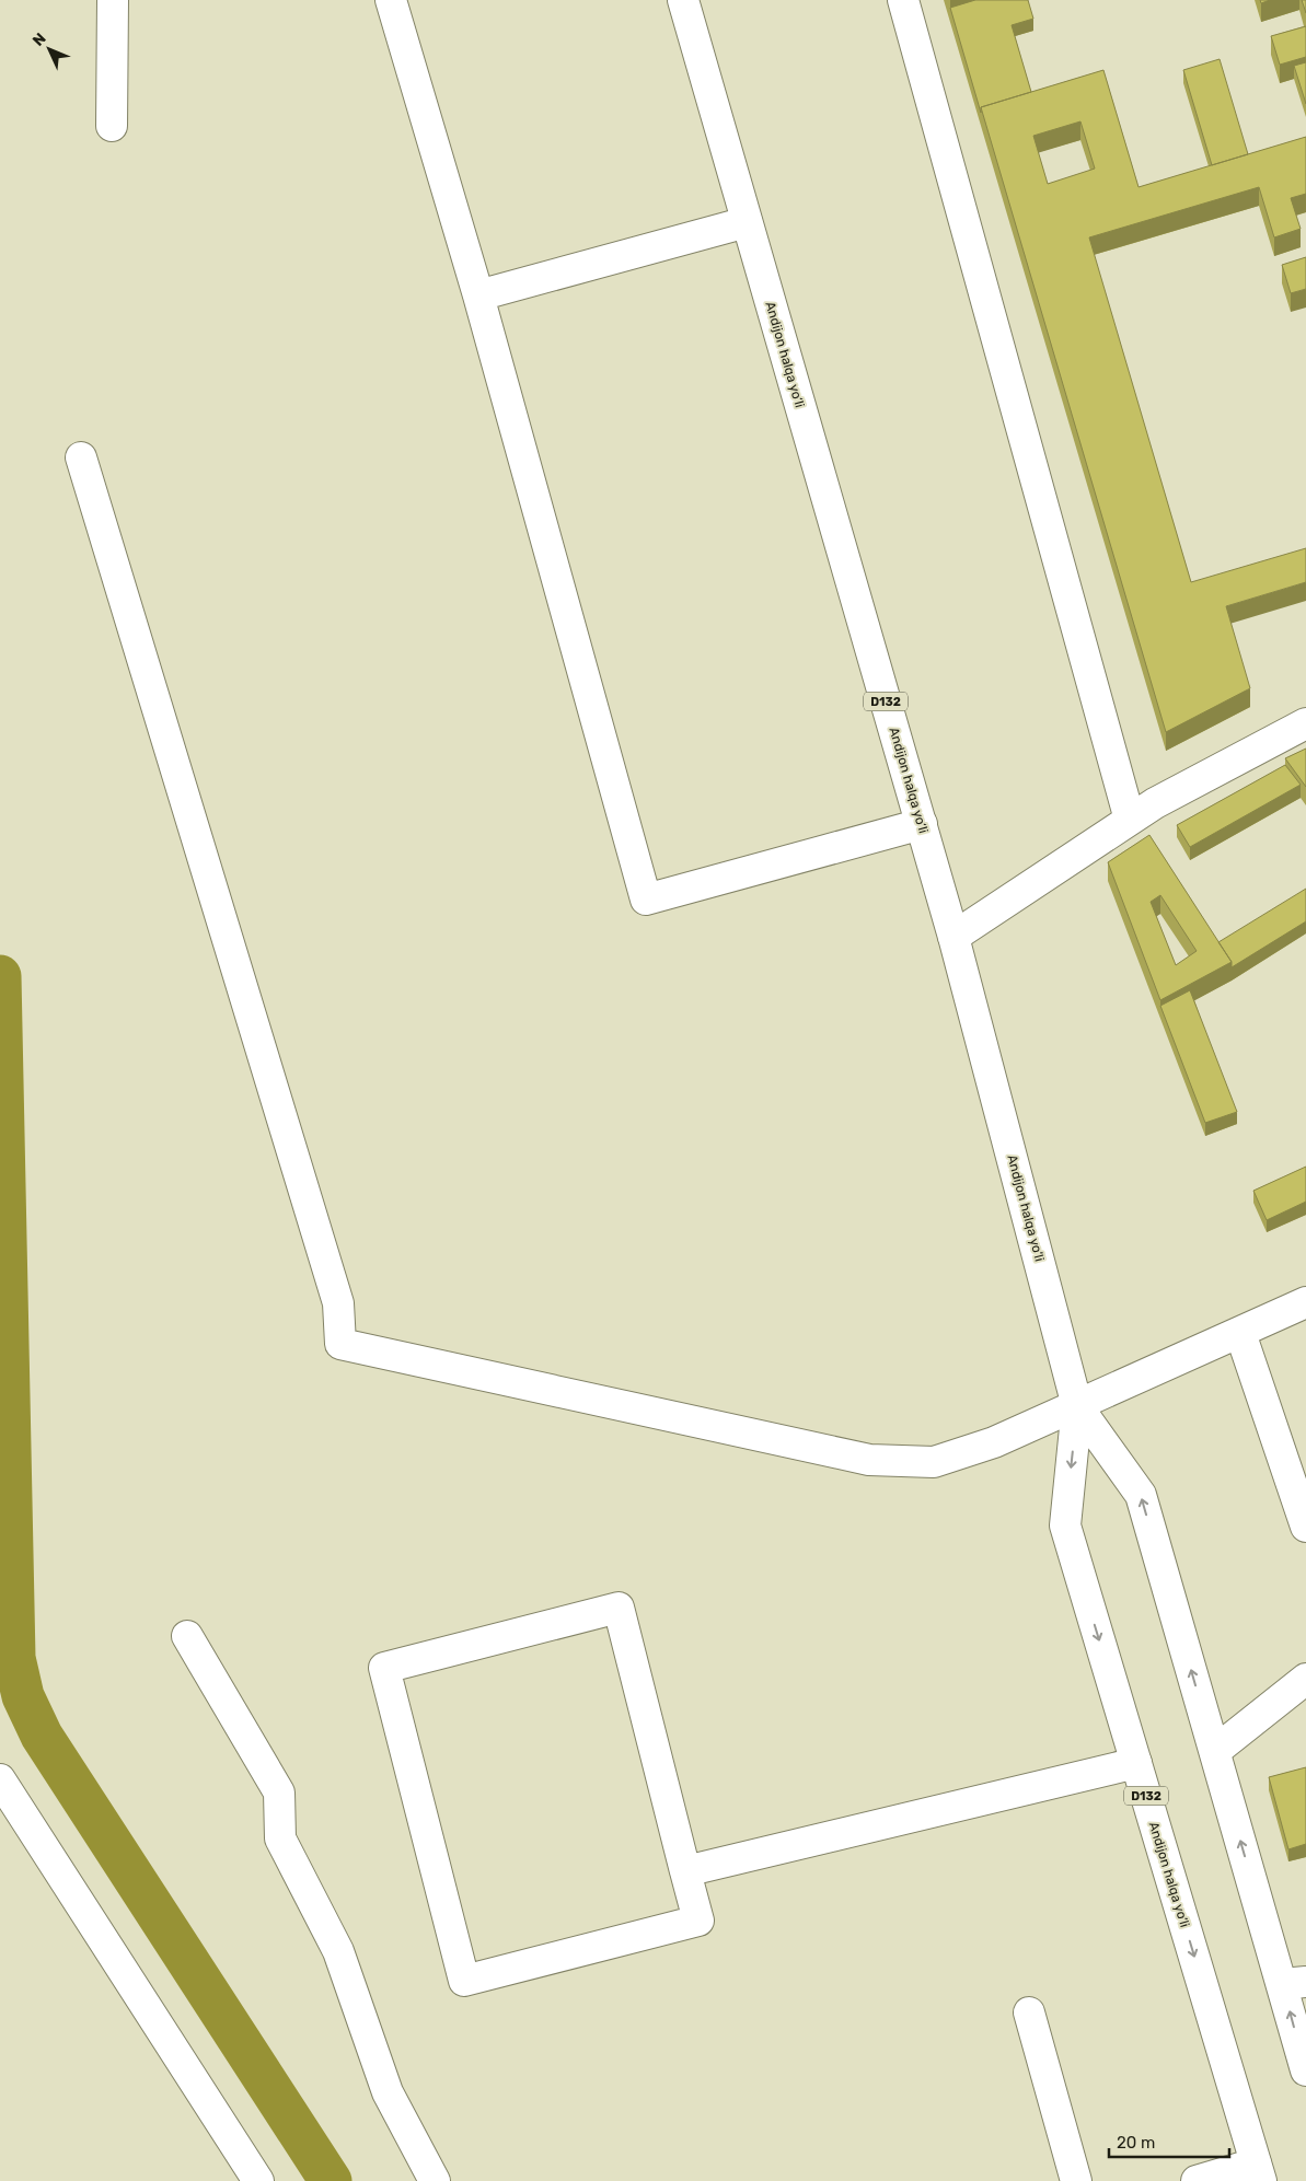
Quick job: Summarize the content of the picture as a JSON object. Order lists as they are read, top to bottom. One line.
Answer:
{"streets":{"main road":["Andijon halqa yo‘li","D132"]},"scale_bar":"20 m","north":"top left"}
